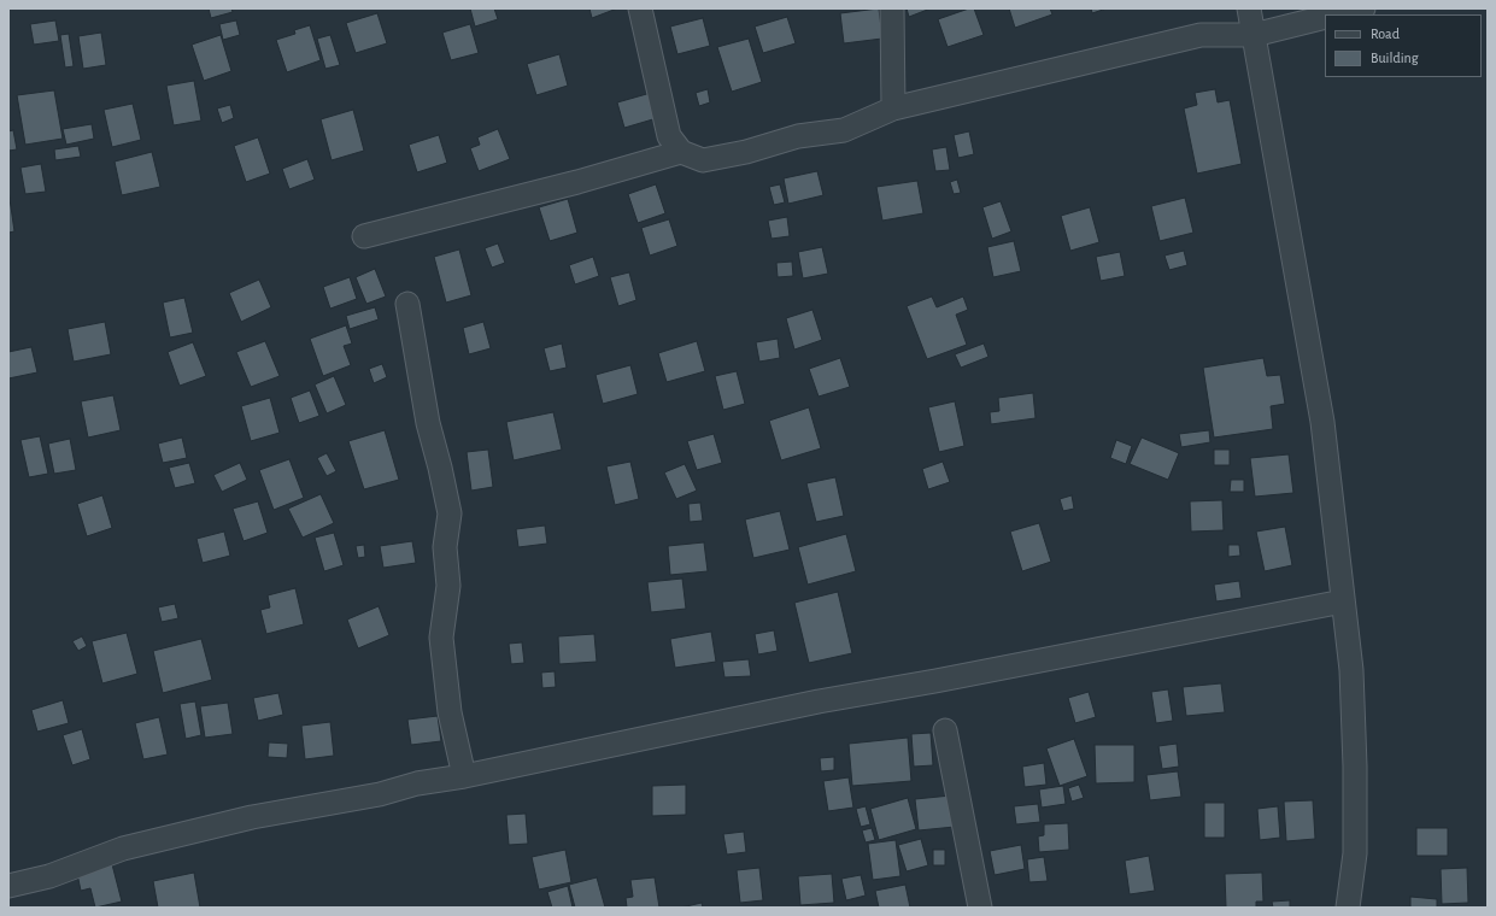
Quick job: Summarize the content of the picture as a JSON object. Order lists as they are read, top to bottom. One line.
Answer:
{"legend":["Road","Building"]}
